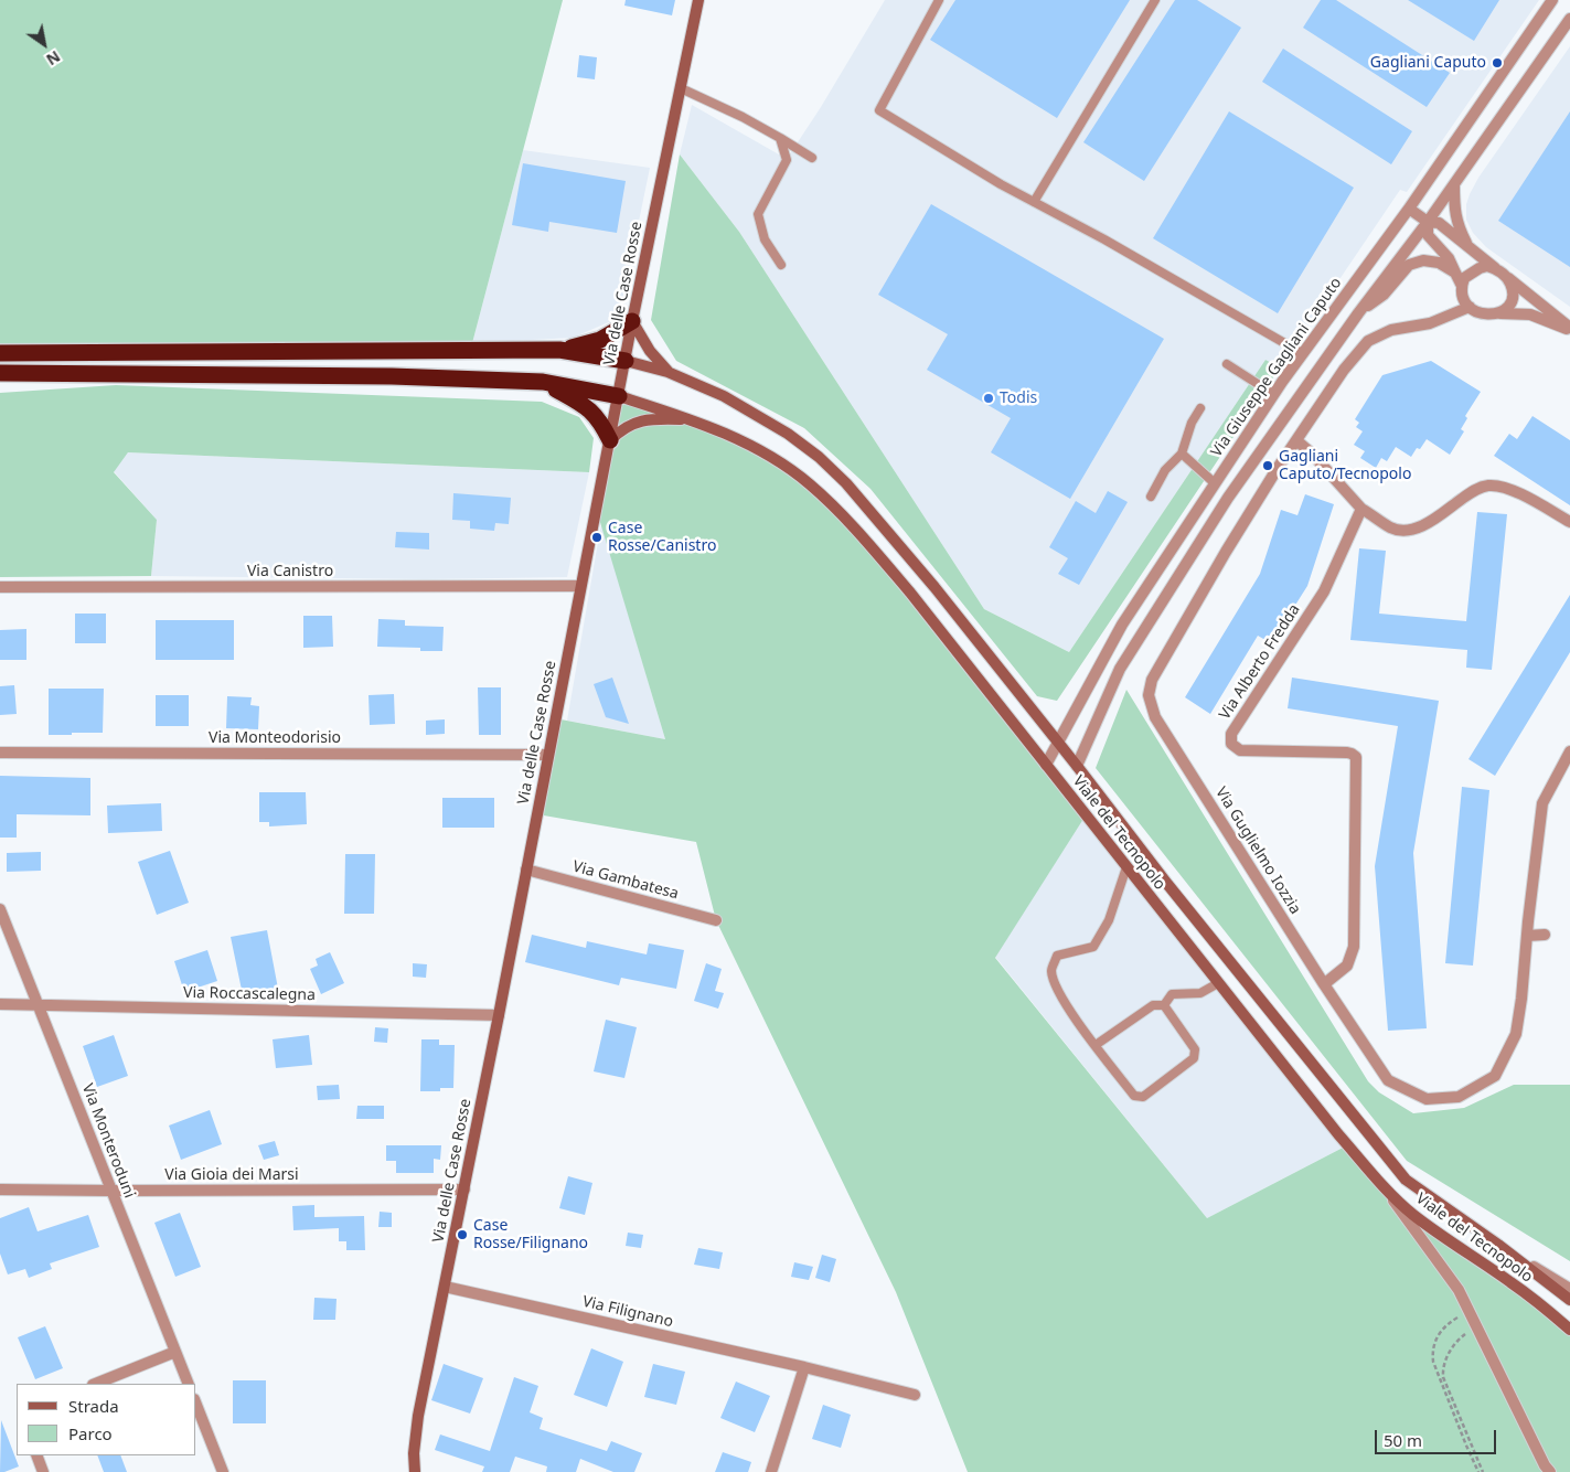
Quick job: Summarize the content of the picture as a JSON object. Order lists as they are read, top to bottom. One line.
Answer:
{"streets":{"main road":["Via delle Case Rosse","Viale del Tecnopolo"],"street":["Via Giuseppe Gagliani Caputo","Via Canistro","Via Alberto Fredda","Via Monteodorisio","Via Guglielmo Iozzia","Via Gambatesa","Via Roccascalegna","Via Monteroduni","Via Gioia dei Marsi","Via Filignano"]},"crossings":[["Via delle Case Rosse","Via Canistro"],["Via delle Case Rosse","Via Monteodorisio"],["Via delle Case Rosse","Viale del Tecnopolo"],["Via delle Case Rosse","Via Gambatesa"],["Via delle Case Rosse","Via Roccascalegna"],["Via delle Case Rosse","Via Gioia dei Marsi"],["Via delle Case Rosse","Via Filignano"],["Via Giuseppe Gagliani Caputo","Viale del Tecnopolo"],["Via Alberto Fredda","Via Guglielmo Iozzia"],["Via Roccascalegna","Via Monteroduni"],["Via Monteroduni","Via Gioia dei Marsi"]],"places":["Gagliani Caputo","Todis","Gagliani Caputo/Tecnopolo","Case Rosse/Canistro","Case Rosse/Filignano"],"legend":["Strada","Parco"],"scale_bar":"50 m","north":"bottom right"}
